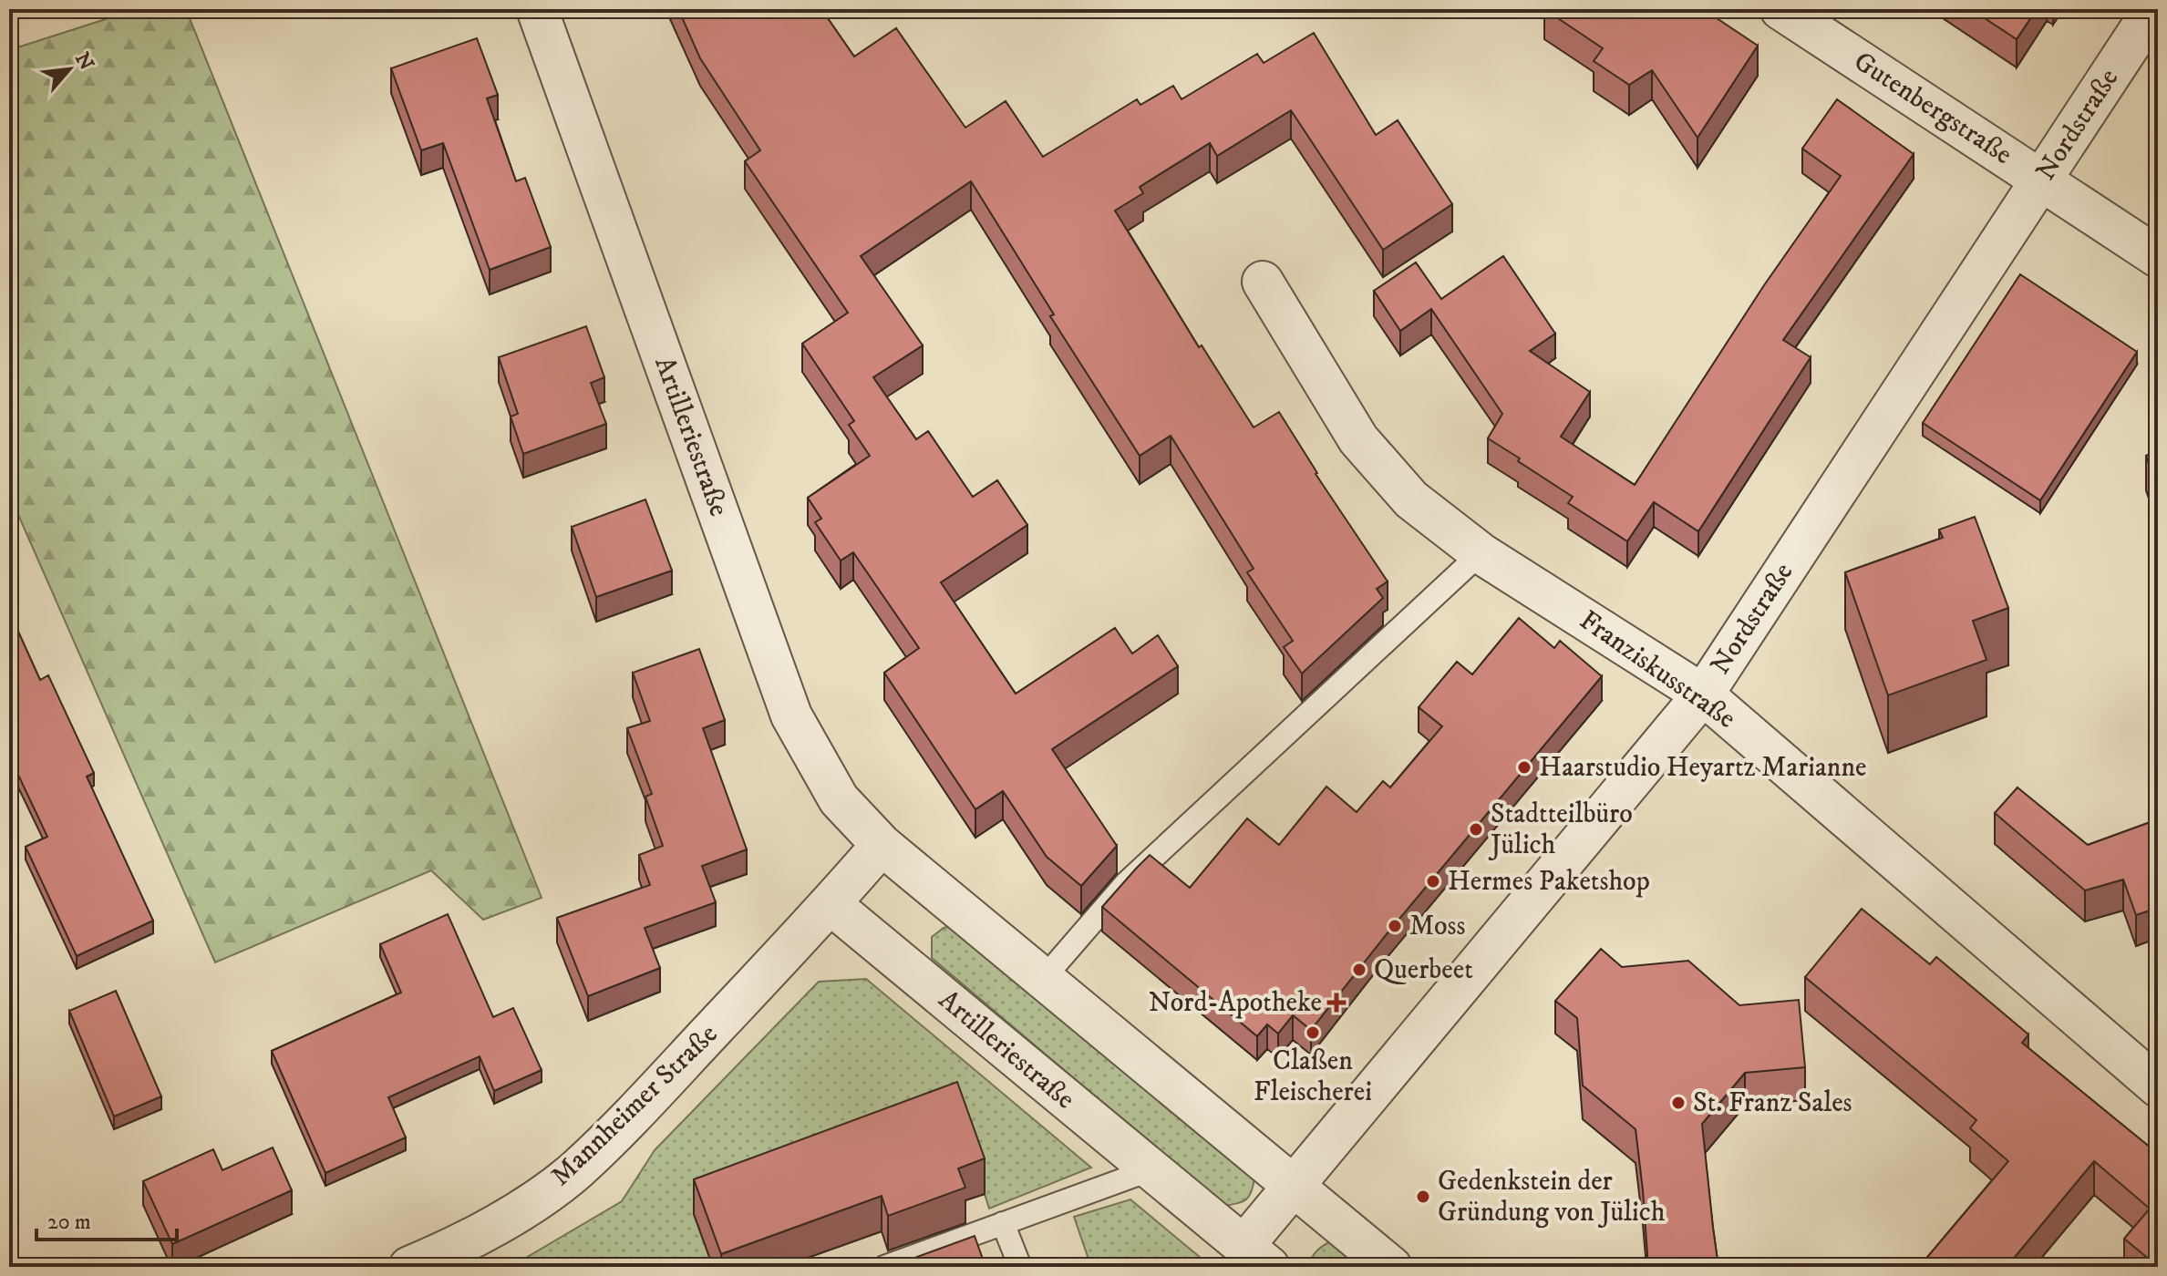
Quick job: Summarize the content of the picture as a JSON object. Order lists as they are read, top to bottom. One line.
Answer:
{"streets":{"street":["Gutenbergstraße","Nordstraße","Artilleriestraße","Franziskusstraße","Mannheimer Straße"]},"crossings":[["Gutenbergstraße","Nordstraße"],["Nordstraße","Artilleriestraße"],["Nordstraße","Franziskusstraße"],["Artilleriestraße","Mannheimer Straße"]],"places":{"other":["Haarstudio Heyartz Marianne","Stadtteilbüro Jülich","Hermes Paketshop","Moss","Querbeet","Claßen Fleischerei","St. Franz Sales","Gedenkstein der Gründung von Jülich"],"health":["Nord-Apotheke"]},"scale_bar":"20 m","north":"top right"}
